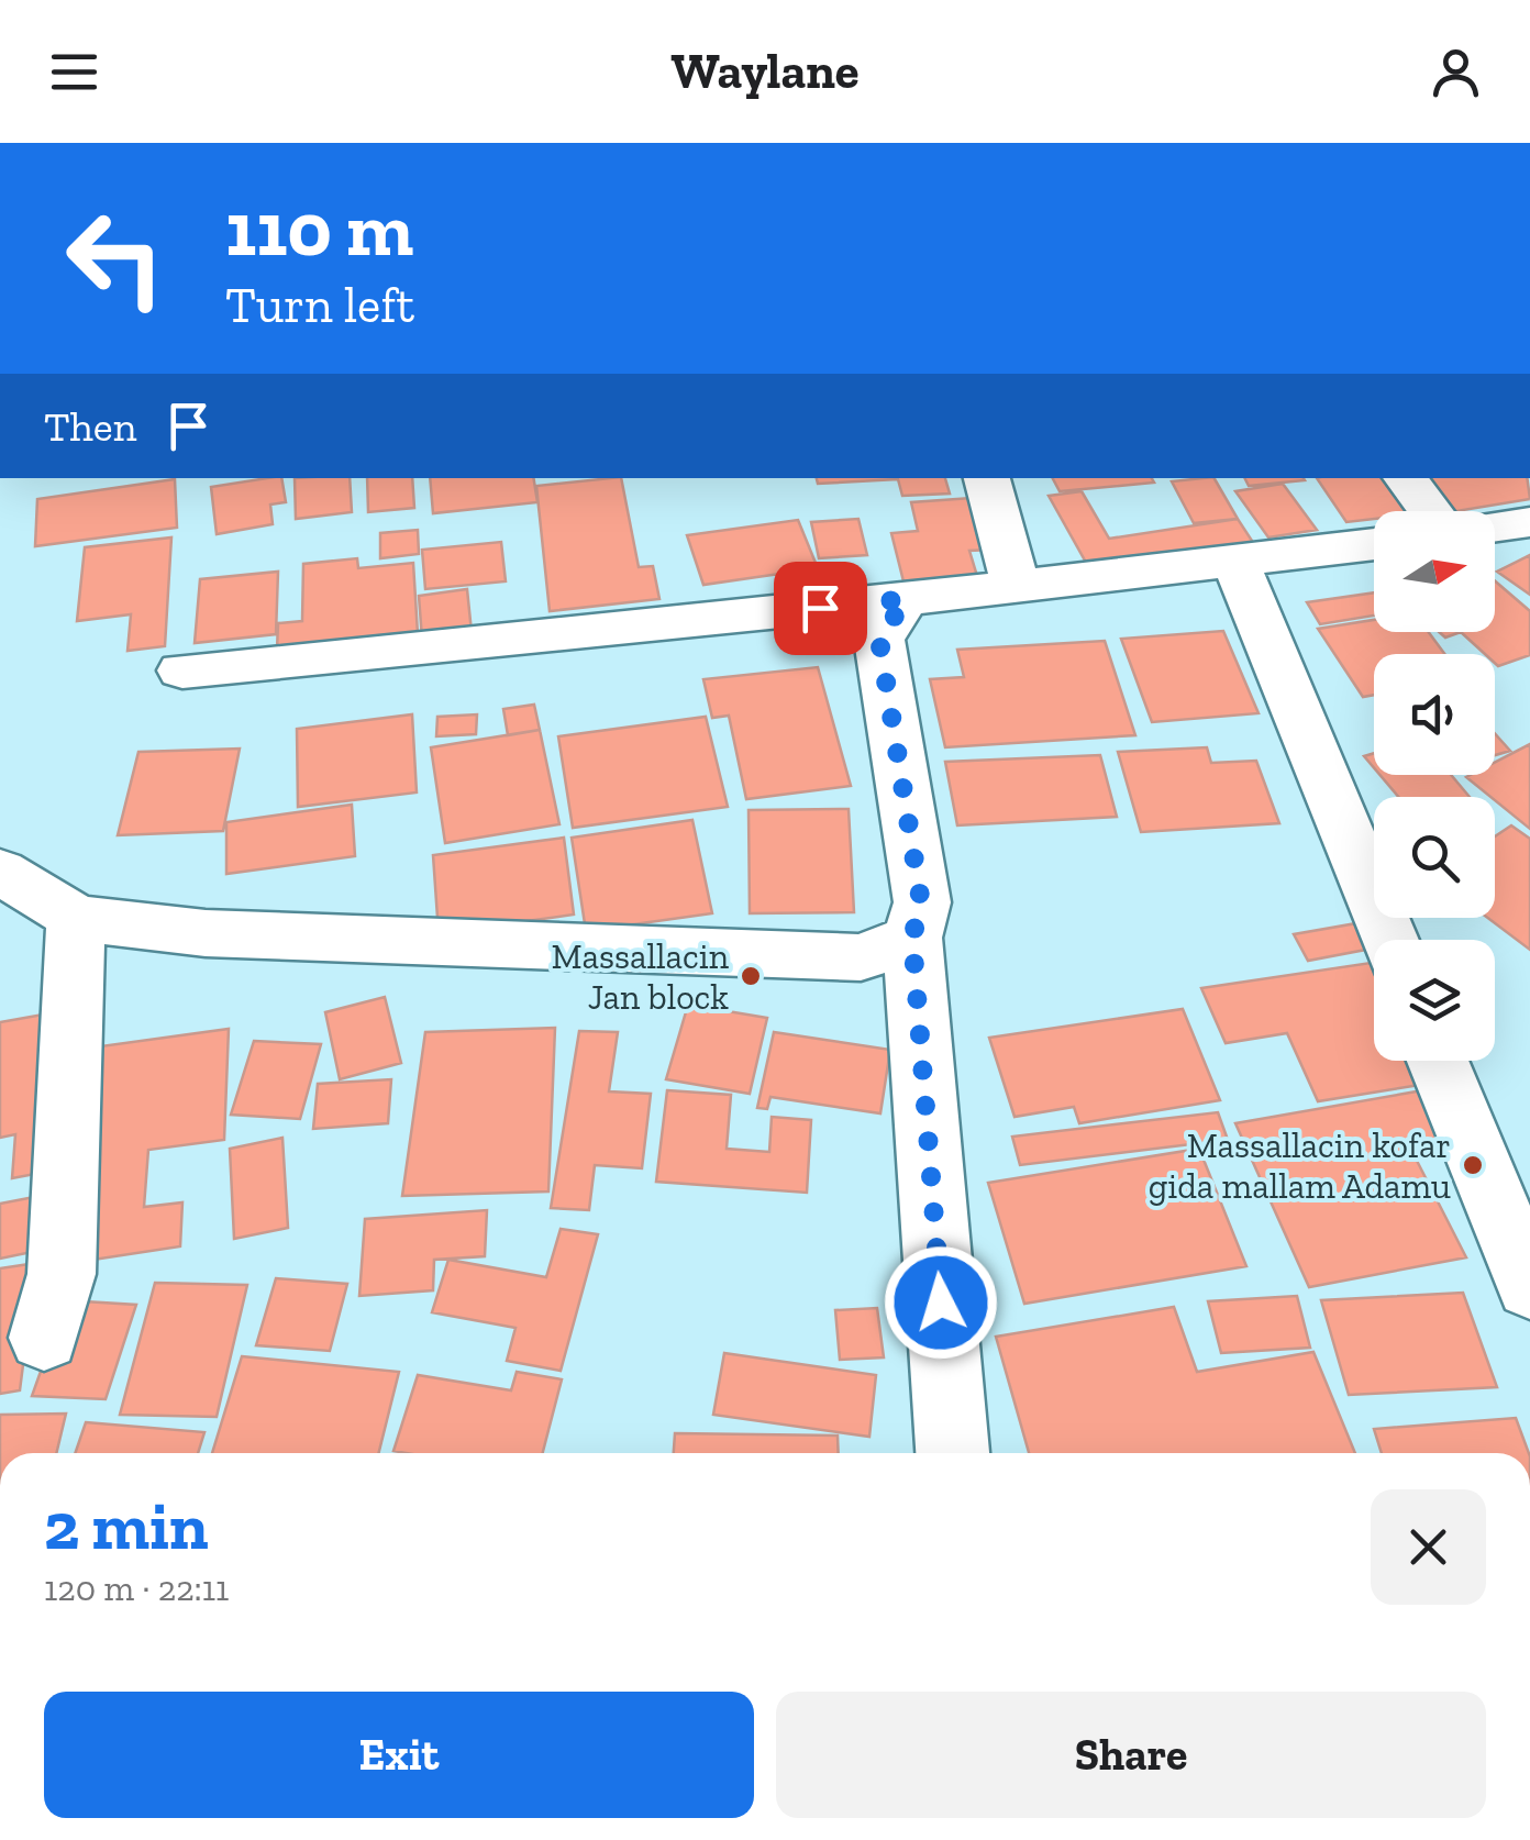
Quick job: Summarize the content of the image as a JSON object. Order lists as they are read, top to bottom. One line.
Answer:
{"places":["Massallacin Jan block","Massallacin kofar gida mallam Adamu"],"north":"right","page":{"header":"Waylane","turn":["110 m","Turn left"],"then":"Then","heading":["2 min","120 m · 22:11"],"buttons":["Exit","Share"]}}
